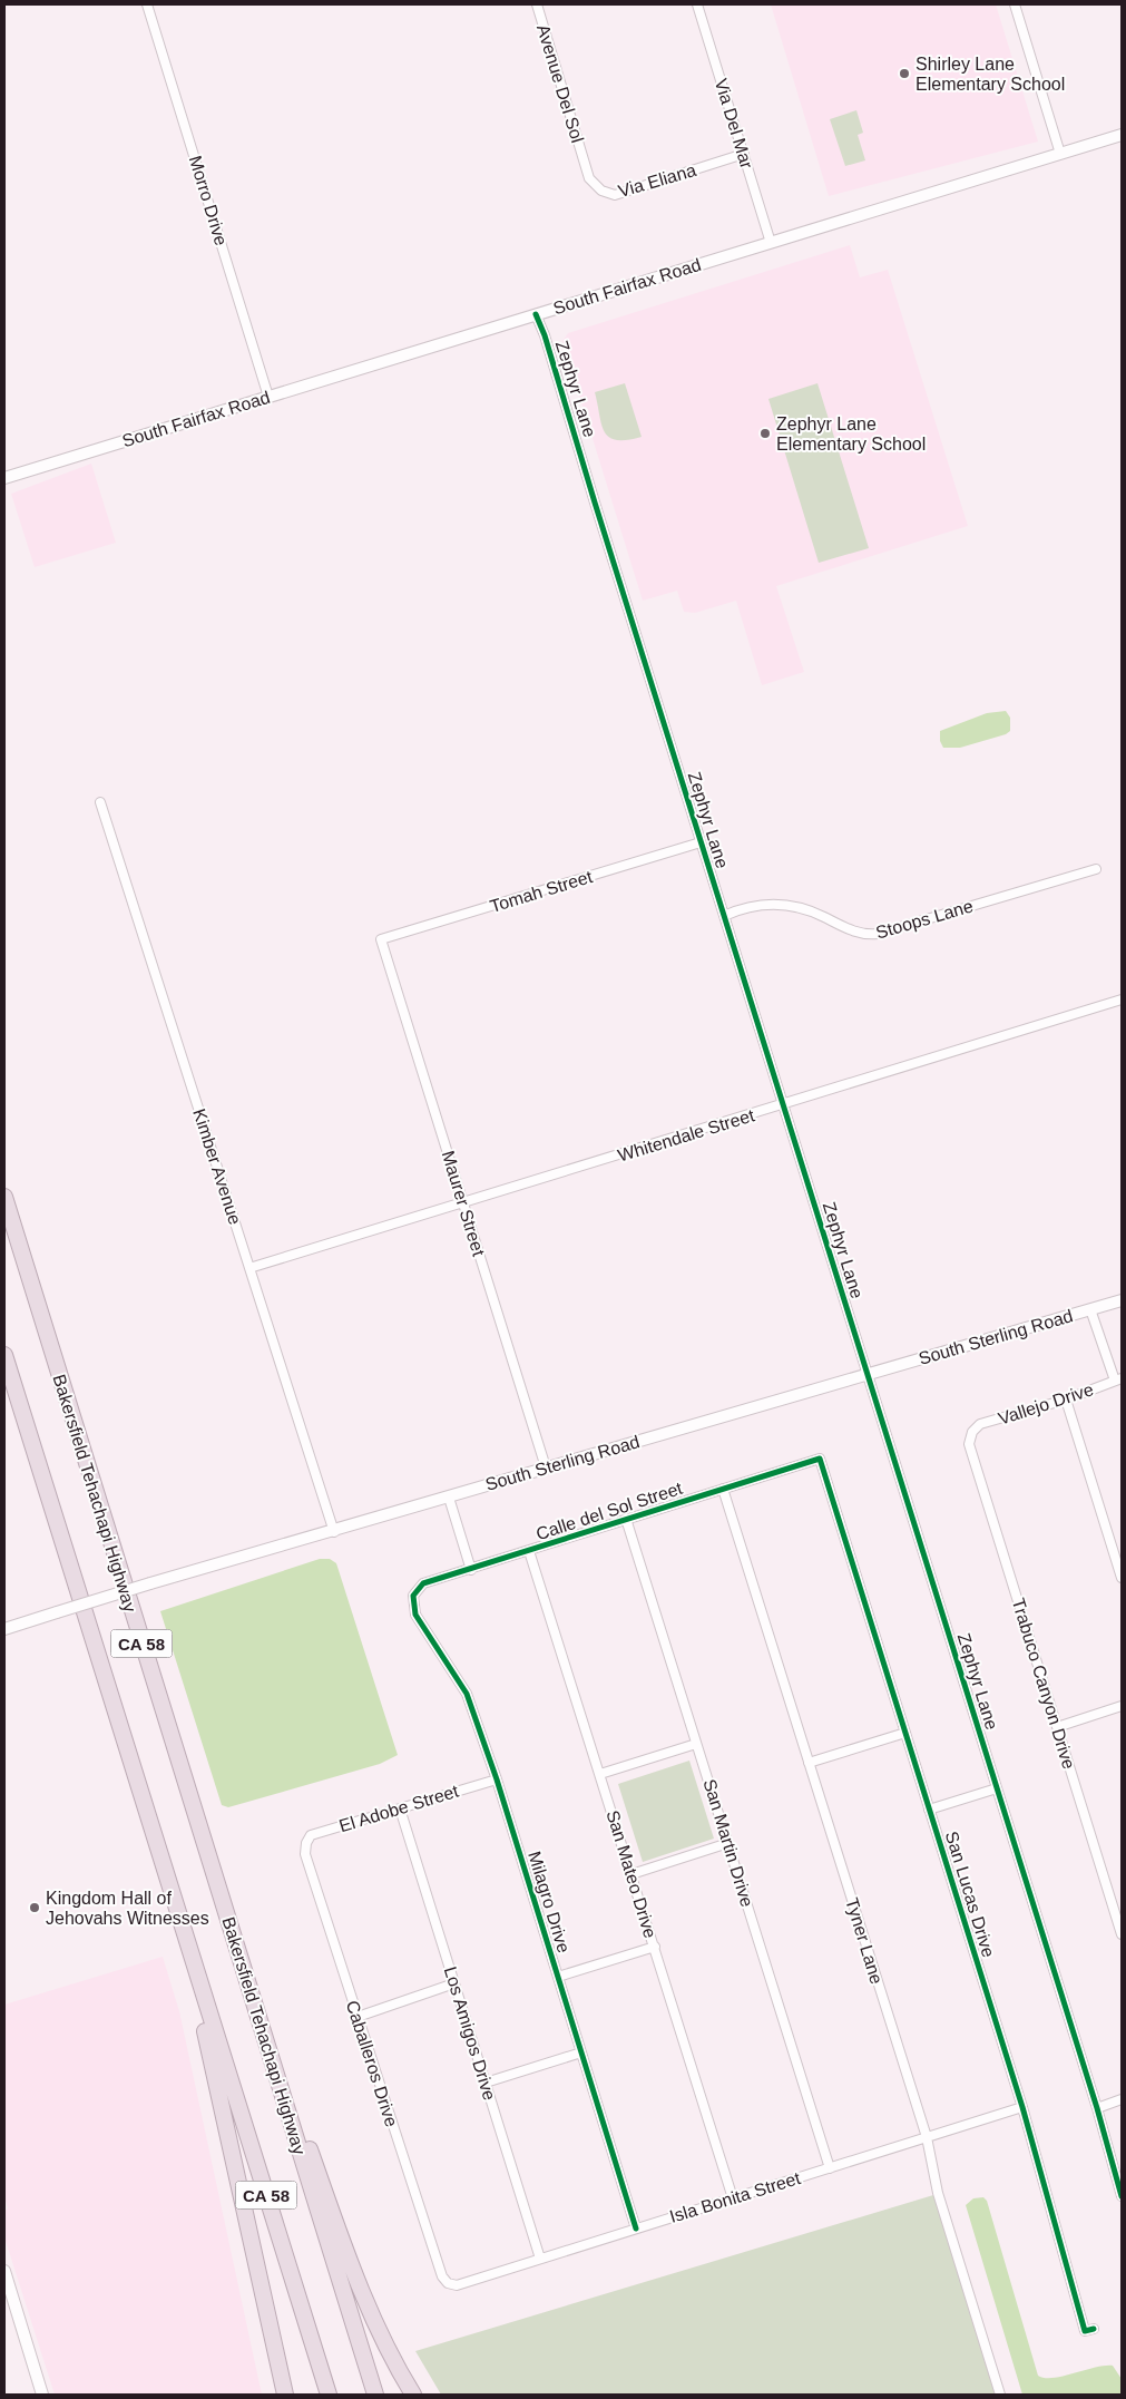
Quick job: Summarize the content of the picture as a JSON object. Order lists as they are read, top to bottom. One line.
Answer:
{"streets":{"highway":["Bakersfield Tehachapi Highway","CA 58"],"street":["Avenue Del Sol","Via Del Mar","Via Eliana","Morro Drive","South Fairfax Road","Zephyr Lane","Tomah Street","Stoops Lane","Whitendale Street","Kimber Avenue","Maurer Street","South Sterling Road","Vallejo Drive","Calle del Sol Street","Trabuco Canyon Drive","El Adobe Street","San Martin Drive","San Mateo Drive","San Lucas Drive","Milagro Drive","Tyner Lane","Los Amigos Drive","Caballeros Drive","Isla Bonita Street"]},"crossings":[["Avenue Del Sol","Via Eliana"],["Via Del Mar","Via Eliana"],["Via Del Mar","South Fairfax Road"],["Morro Drive","South Fairfax Road"],["South Fairfax Road","Zephyr Lane"],["Zephyr Lane","Tomah Street"],["Zephyr Lane","Stoops Lane"],["Zephyr Lane","Whitendale Street"],["Zephyr Lane","South Sterling Road"],["Tomah Street","Maurer Street"],["Whitendale Street","Kimber Avenue"],["Whitendale Street","Maurer Street"],["Kimber Avenue","South Sterling Road"],["Maurer Street","South Sterling Road"],["Vallejo Drive","Trabuco Canyon Drive"],["Calle del Sol Street","San Martin Drive"],["Calle del Sol Street","San Mateo Drive"],["Calle del Sol Street","San Lucas Drive"],["Calle del Sol Street","Milagro Drive"],["Calle del Sol Street","Tyner Lane"],["El Adobe Street","Milagro Drive"],["El Adobe Street","Los Amigos Drive"],["El Adobe Street","Caballeros Drive"],["San Martin Drive","Isla Bonita Street"],["San Mateo Drive","Isla Bonita Street"],["San Lucas Drive","Isla Bonita Street"],["Milagro Drive","Isla Bonita Street"],["Tyner Lane","Isla Bonita Street"],["Los Amigos Drive","Isla Bonita Street"],["Caballeros Drive","Isla Bonita Street"]],"places":["Shirley Lane Elementary School","Zephyr Lane Elementary School","Kingdom Hall of Jehovahs Witnesses"]}
